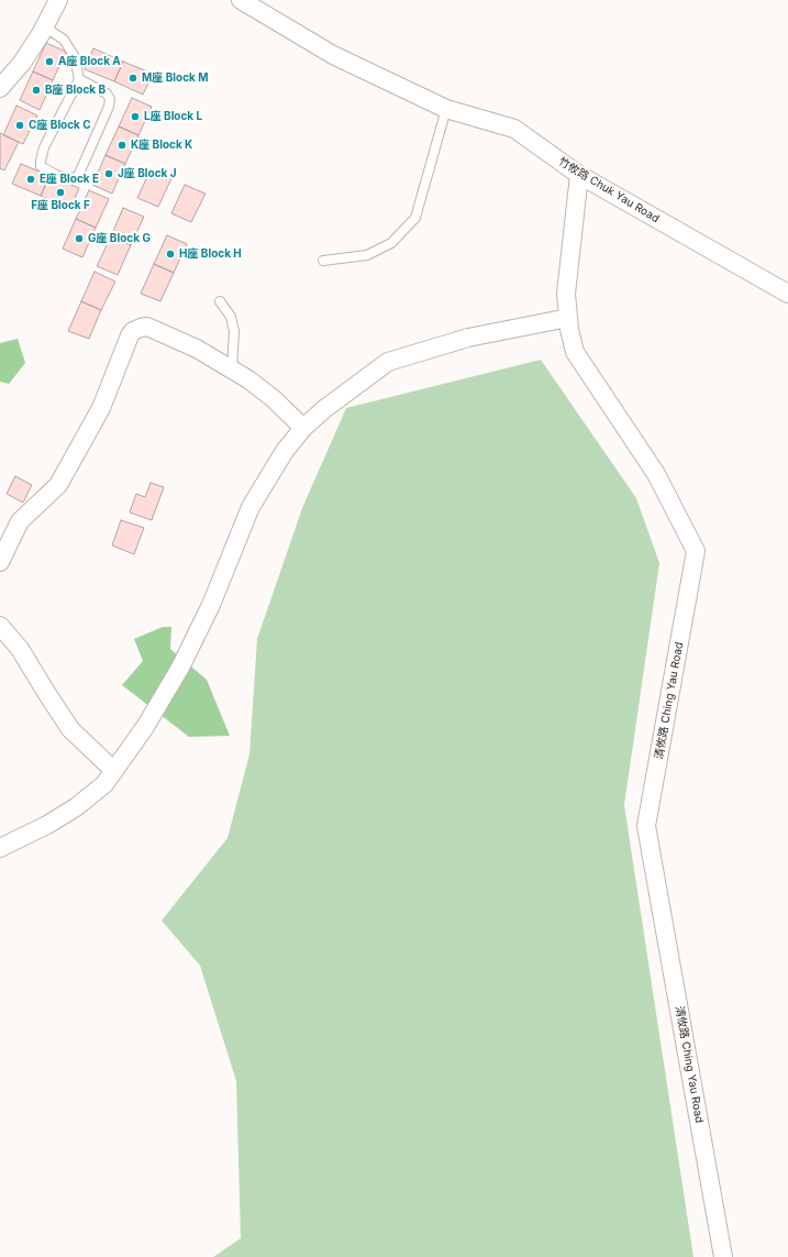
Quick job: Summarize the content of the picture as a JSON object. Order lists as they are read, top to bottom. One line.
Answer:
{"streets":{"street":["竹攸路 Chuk Yau Road","清攸路 Ching Yau Road"]},"crossings":[["竹攸路 Chuk Yau Road","清攸路 Ching Yau Road"]],"places":["A座 Block A","M座 Block M","B座 Block B","L座 Block L","C座 Block C","K座 Block K","J座 Block J","E座 Block E","F座 Block F","G座 Block G","H座 Block H"]}
